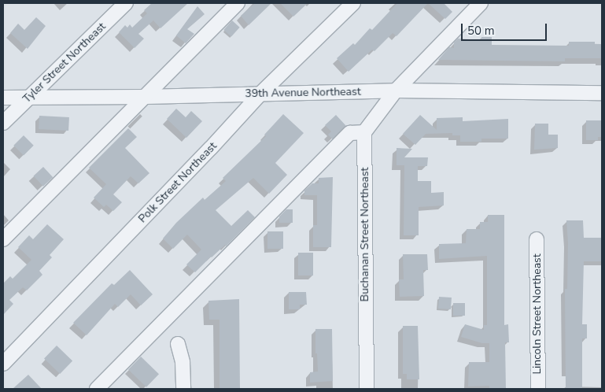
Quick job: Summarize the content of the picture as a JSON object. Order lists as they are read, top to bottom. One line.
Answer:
{"streets":{"street":["Tyler Street Northeast","39th Avenue Northeast","Polk Street Northeast","Buchanan Street Northeast","Lincoln Street Northeast"]},"crossings":[["Tyler Street Northeast","39th Avenue Northeast"],["39th Avenue Northeast","Polk Street Northeast"]],"scale_bar":"50 m"}
